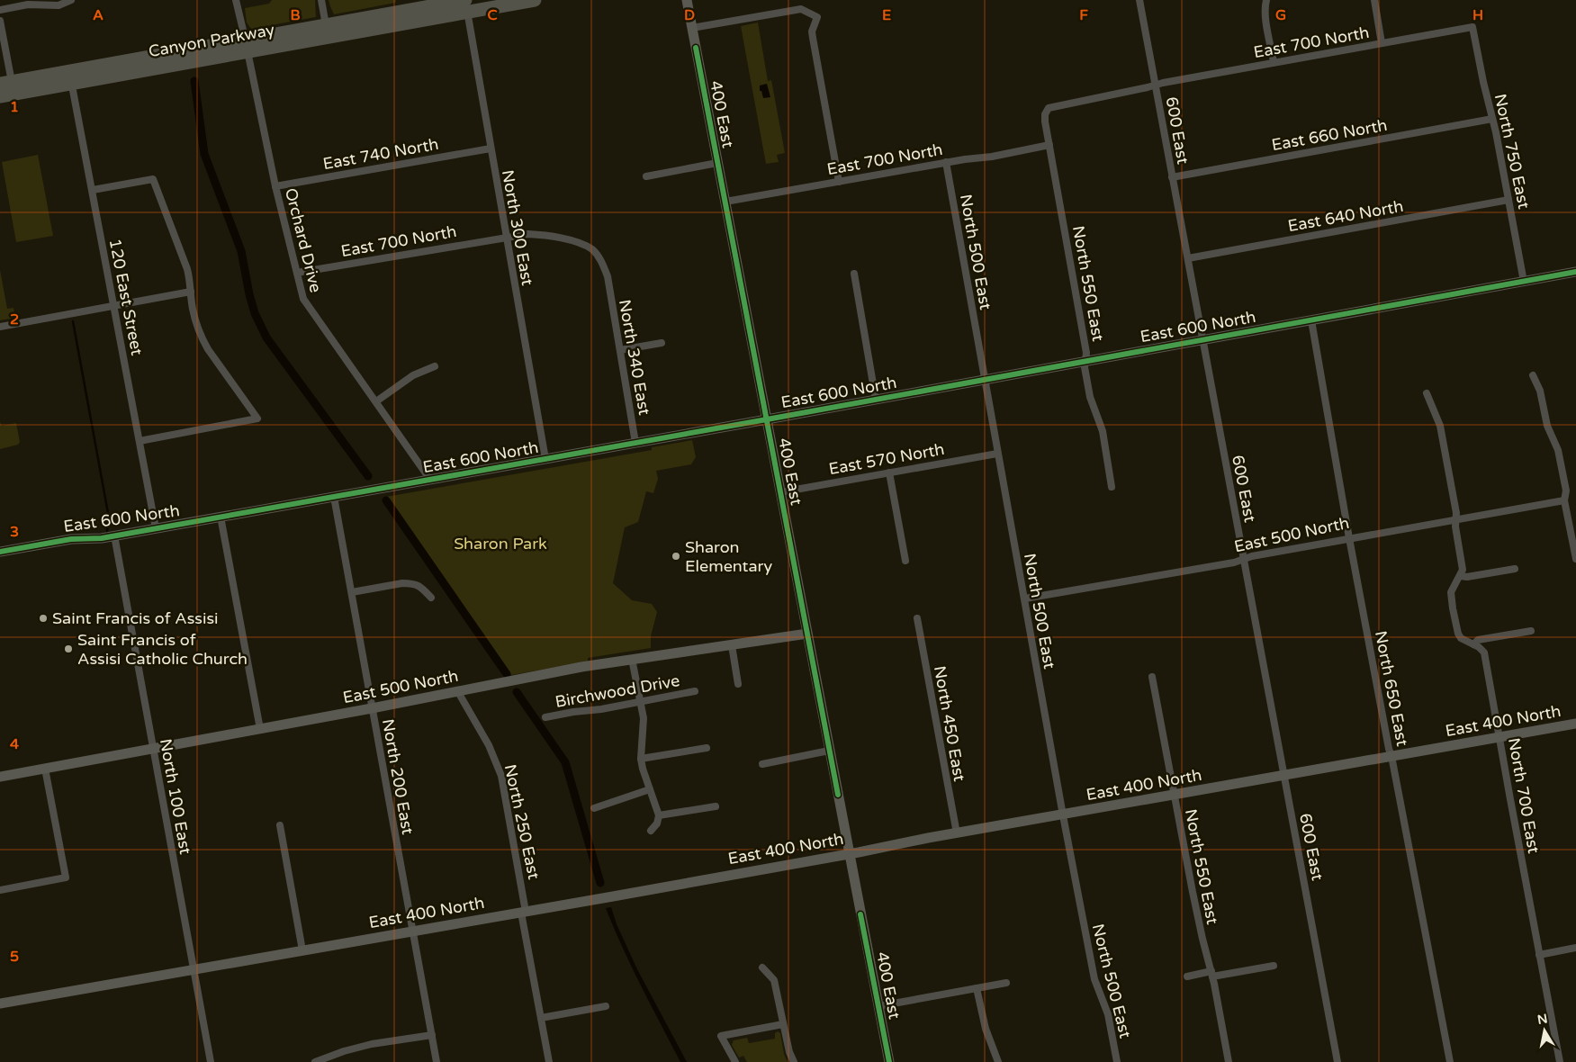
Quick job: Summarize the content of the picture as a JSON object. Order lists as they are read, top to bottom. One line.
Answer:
{"streets":{"highway":["Canyon Parkway"],"street":["East 700 North","400 East","600 East","East 660 North","North 750 East","East 740 North","East 640 North","North 300 East","Orchard Drive","North 500 East","North 550 East","120 East Street","East 600 North","North 340 East","East 570 North","East 500 North","North 650 East","Birchwood Drive","East 400 North","North 450 East","North 200 East","North 700 East","North 100 East","North 250 East"]},"crossings":[["Canyon Parkway","North 300 East"],["Canyon Parkway","Orchard Drive"],["Canyon Parkway","120 East Street"],["East 700 North","400 East"],["East 700 North","600 East"],["East 700 North","North 750 East"],["East 700 North","North 300 East"],["East 700 North","Orchard Drive"],["East 700 North","North 500 East"],["East 700 North","North 550 East"],["East 700 North","North 340 East"],["400 East","East 600 North"],["400 East","East 570 North"],["400 East","East 500 North"],["400 East","East 400 North"],["600 East","East 660 North"],["600 East","East 640 North"],["600 East","East 600 North"],["600 East","East 500 North"],["600 East","East 400 North"],["East 660 North","North 750 East"],["North 750 East","East 640 North"],["North 750 East","East 600 North"],["East 740 North","North 300 East"],["East 740 North","Orchard Drive"],["North 300 East","East 600 North"],["Orchard Drive","East 600 North"],["North 500 East","East 600 North"],["North 500 East","East 570 North"],["North 500 East","East 500 North"],["North 500 East","East 400 North"],["North 550 East","East 600 North"],["North 550 East","East 400 North"],["120 East Street","East 600 North"],["East 600 North","North 340 East"],["East 600 North","North 650 East"],["East 600 North","North 200 East"],["East 600 North","North 100 East"],["East 500 North","North 650 East"],["East 500 North","North 200 East"],["East 500 North","North 700 East"],["East 500 North","North 100 East"],["East 500 North","North 250 East"],["North 650 East","East 400 North"],["East 400 North","North 450 East"],["East 400 North","North 200 East"],["East 400 North","North 700 East"],["East 400 North","North 100 East"],["East 400 North","North 250 East"]],"parks":["Sharon Park"],"places":["Sharon Elementary","Saint Francis of Assisi","Saint Francis of Assisi Catholic Church"],"north":"top","grid":{"columns":["A","B","C","D","E","F","G","H"],"rows":["1","2","3","4","5"]}}
